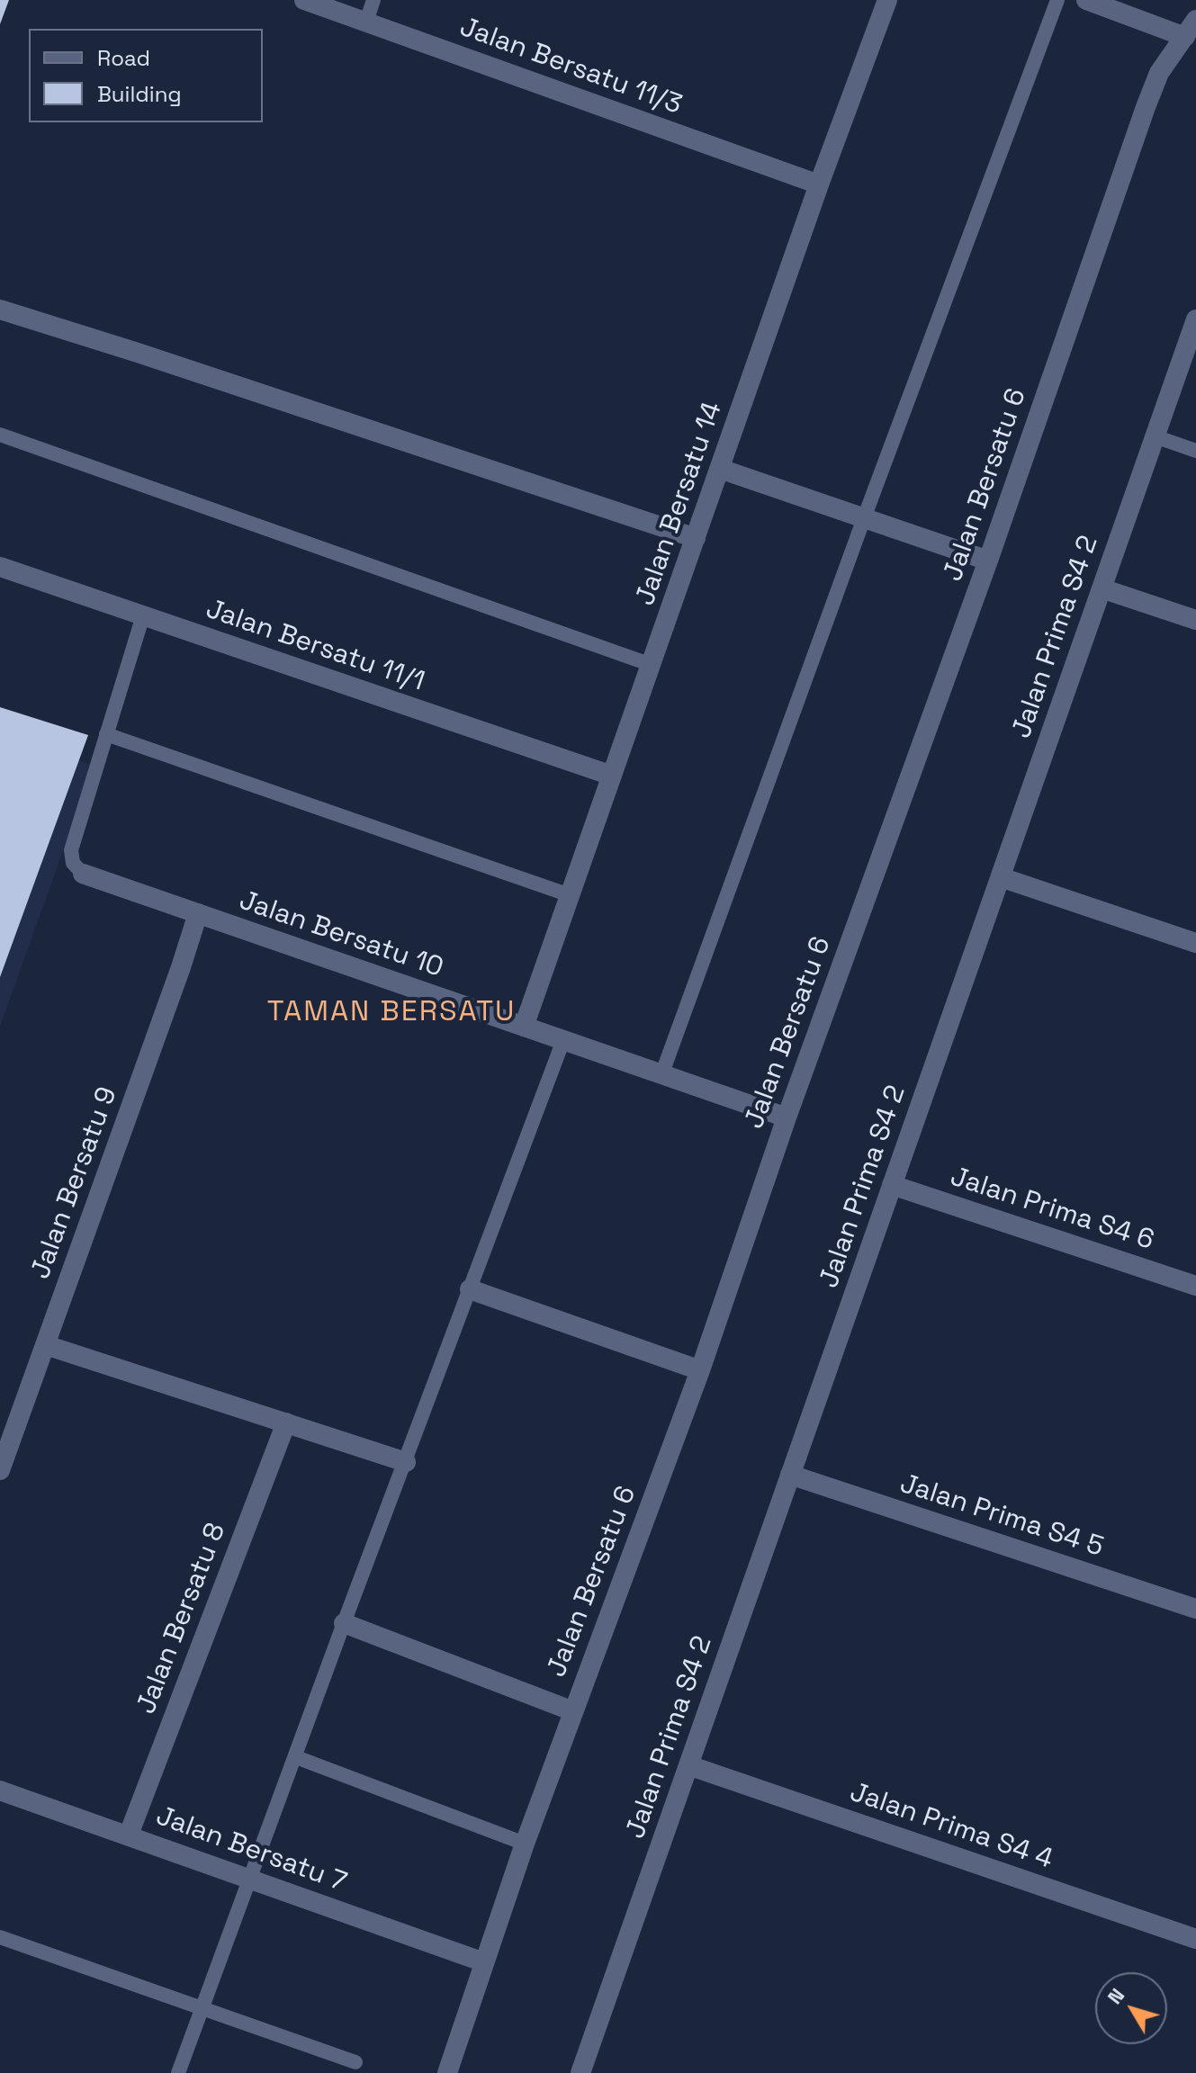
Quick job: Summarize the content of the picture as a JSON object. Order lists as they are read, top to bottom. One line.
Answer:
{"streets":{"street":["Jalan Bersatu 11/3","Jalan Bersatu 6","Jalan Bersatu 14","Jalan Prima S4 2","Jalan Bersatu 11/1","Jalan Bersatu 10","Jalan Bersatu 9","Jalan Prima S4 6","Jalan Prima S4 5","Jalan Bersatu 8","Jalan Prima S4 4","Jalan Bersatu 7"]},"crossings":[["Jalan Bersatu 11/3","Jalan Bersatu 14"],["Jalan Bersatu 6","Jalan Bersatu 10"],["Jalan Bersatu 6","Jalan Bersatu 7"],["Jalan Bersatu 14","Jalan Bersatu 11/1"],["Jalan Bersatu 14","Jalan Bersatu 10"],["Jalan Prima S4 2","Jalan Prima S4 6"],["Jalan Prima S4 2","Jalan Prima S4 5"],["Jalan Prima S4 2","Jalan Prima S4 4"],["Jalan Bersatu 10","Jalan Bersatu 9"],["Jalan Bersatu 8","Jalan Bersatu 7"]],"districts":["TAMAN BERSATU"],"legend":["Road","Building"],"north":"top left"}
